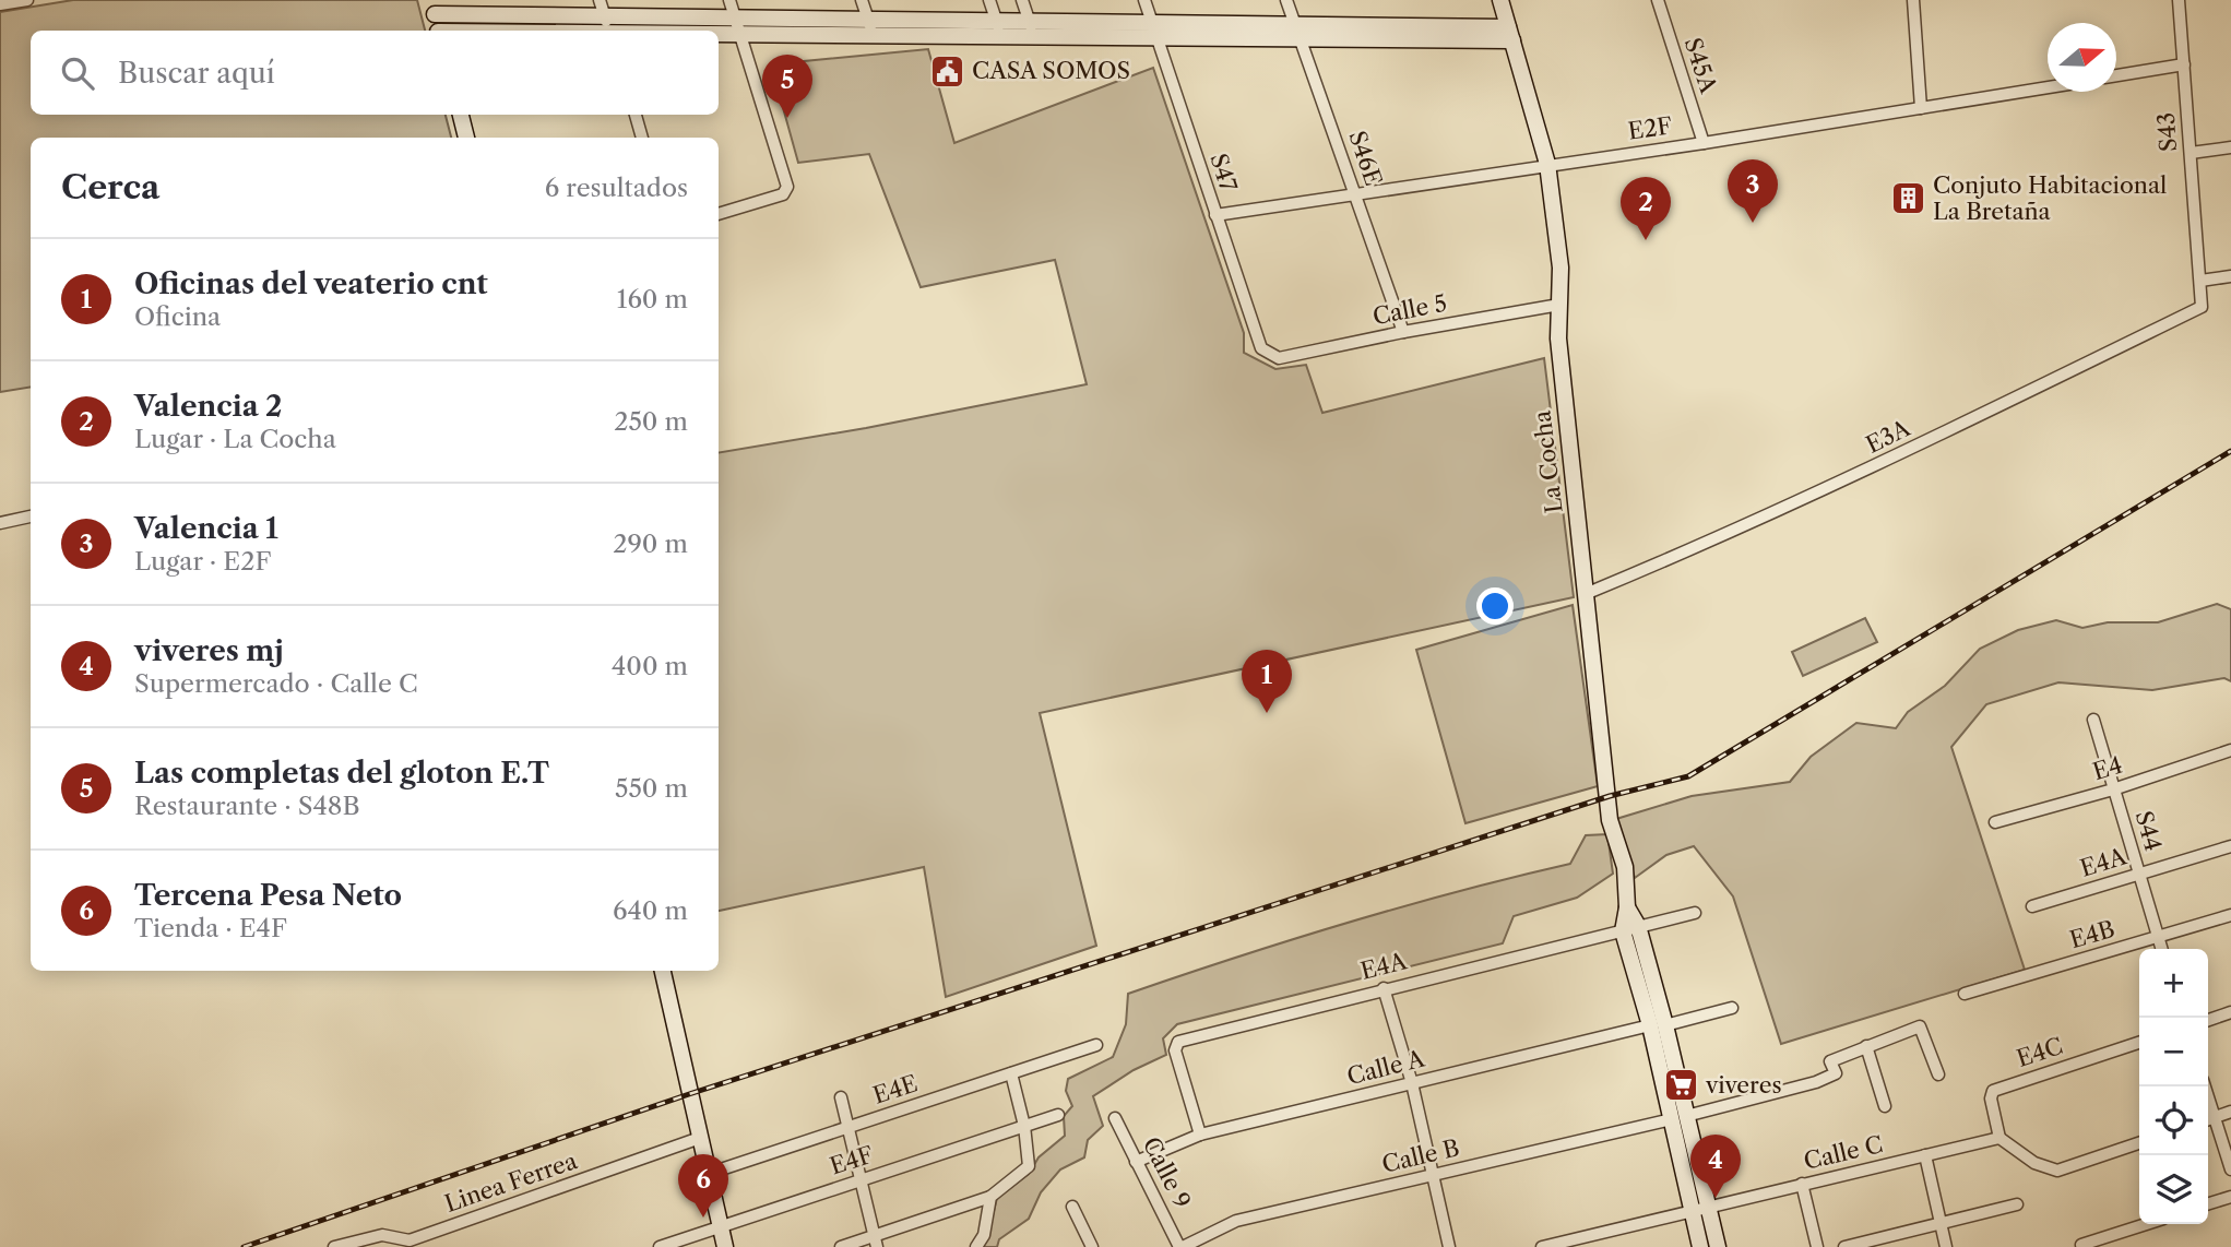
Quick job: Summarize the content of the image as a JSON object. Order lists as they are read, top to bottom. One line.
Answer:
{"streets":{"street":["S45A","E2F","S43","S46E","S47","Calle 5","E3A","La Cocha","E4","S44","E4A","E4B","E4C","Calle A","E4E","Calle C","Calle B","E4F","Calle 9","Linea Ferrea"]},"crossings":[["S45A","E2F"],["E2F","S46E"],["E2F","S47"],["E2F","La Cocha"],["S43","E3A"],["S46E","Calle 5"],["S47","Calle 5"],["Calle 5","La Cocha"],["E3A","La Cocha"],["La Cocha","E4A"],["La Cocha","Calle A"],["La Cocha","Calle C"],["La Cocha","Calle B"],["E4","S44"],["S44","E4A"],["S44","E4B"],["E4A","Calle A"],["E4C","Calle C"],["Calle A","Calle 9"],["Calle B","Calle 9"]],"places":{"public building":["CASA SOMOS"],"building":["Conjuto Habitacional La Bretaña"],"supermarket":["viveres"]},"north":"right","page":{"search":"Buscar aquí","pins":["5","3","2","1","4","6"],"heading":["Cerca","6 resultados"],"list":[{"mark":"1","name":"Oficinas del veaterio cnt","note":"Oficina","value":"160 m"},{"mark":"2","name":"Valencia 2","note":"Lugar · La Cocha","value":"250 m"},{"mark":"3","name":"Valencia 1","note":"Lugar · E2F","value":"290 m"},{"mark":"4","name":"viveres mj","note":"Supermercado · Calle C","value":"400 m"},{"mark":"5","name":"Las completas del gloton E.T","note":"Restaurante · S48B","value":"550 m"},{"mark":"6","name":"Tercena Pesa Neto","note":"Tienda · E4F","value":"640 m"}],"map_buttons":["+","−"]}}
